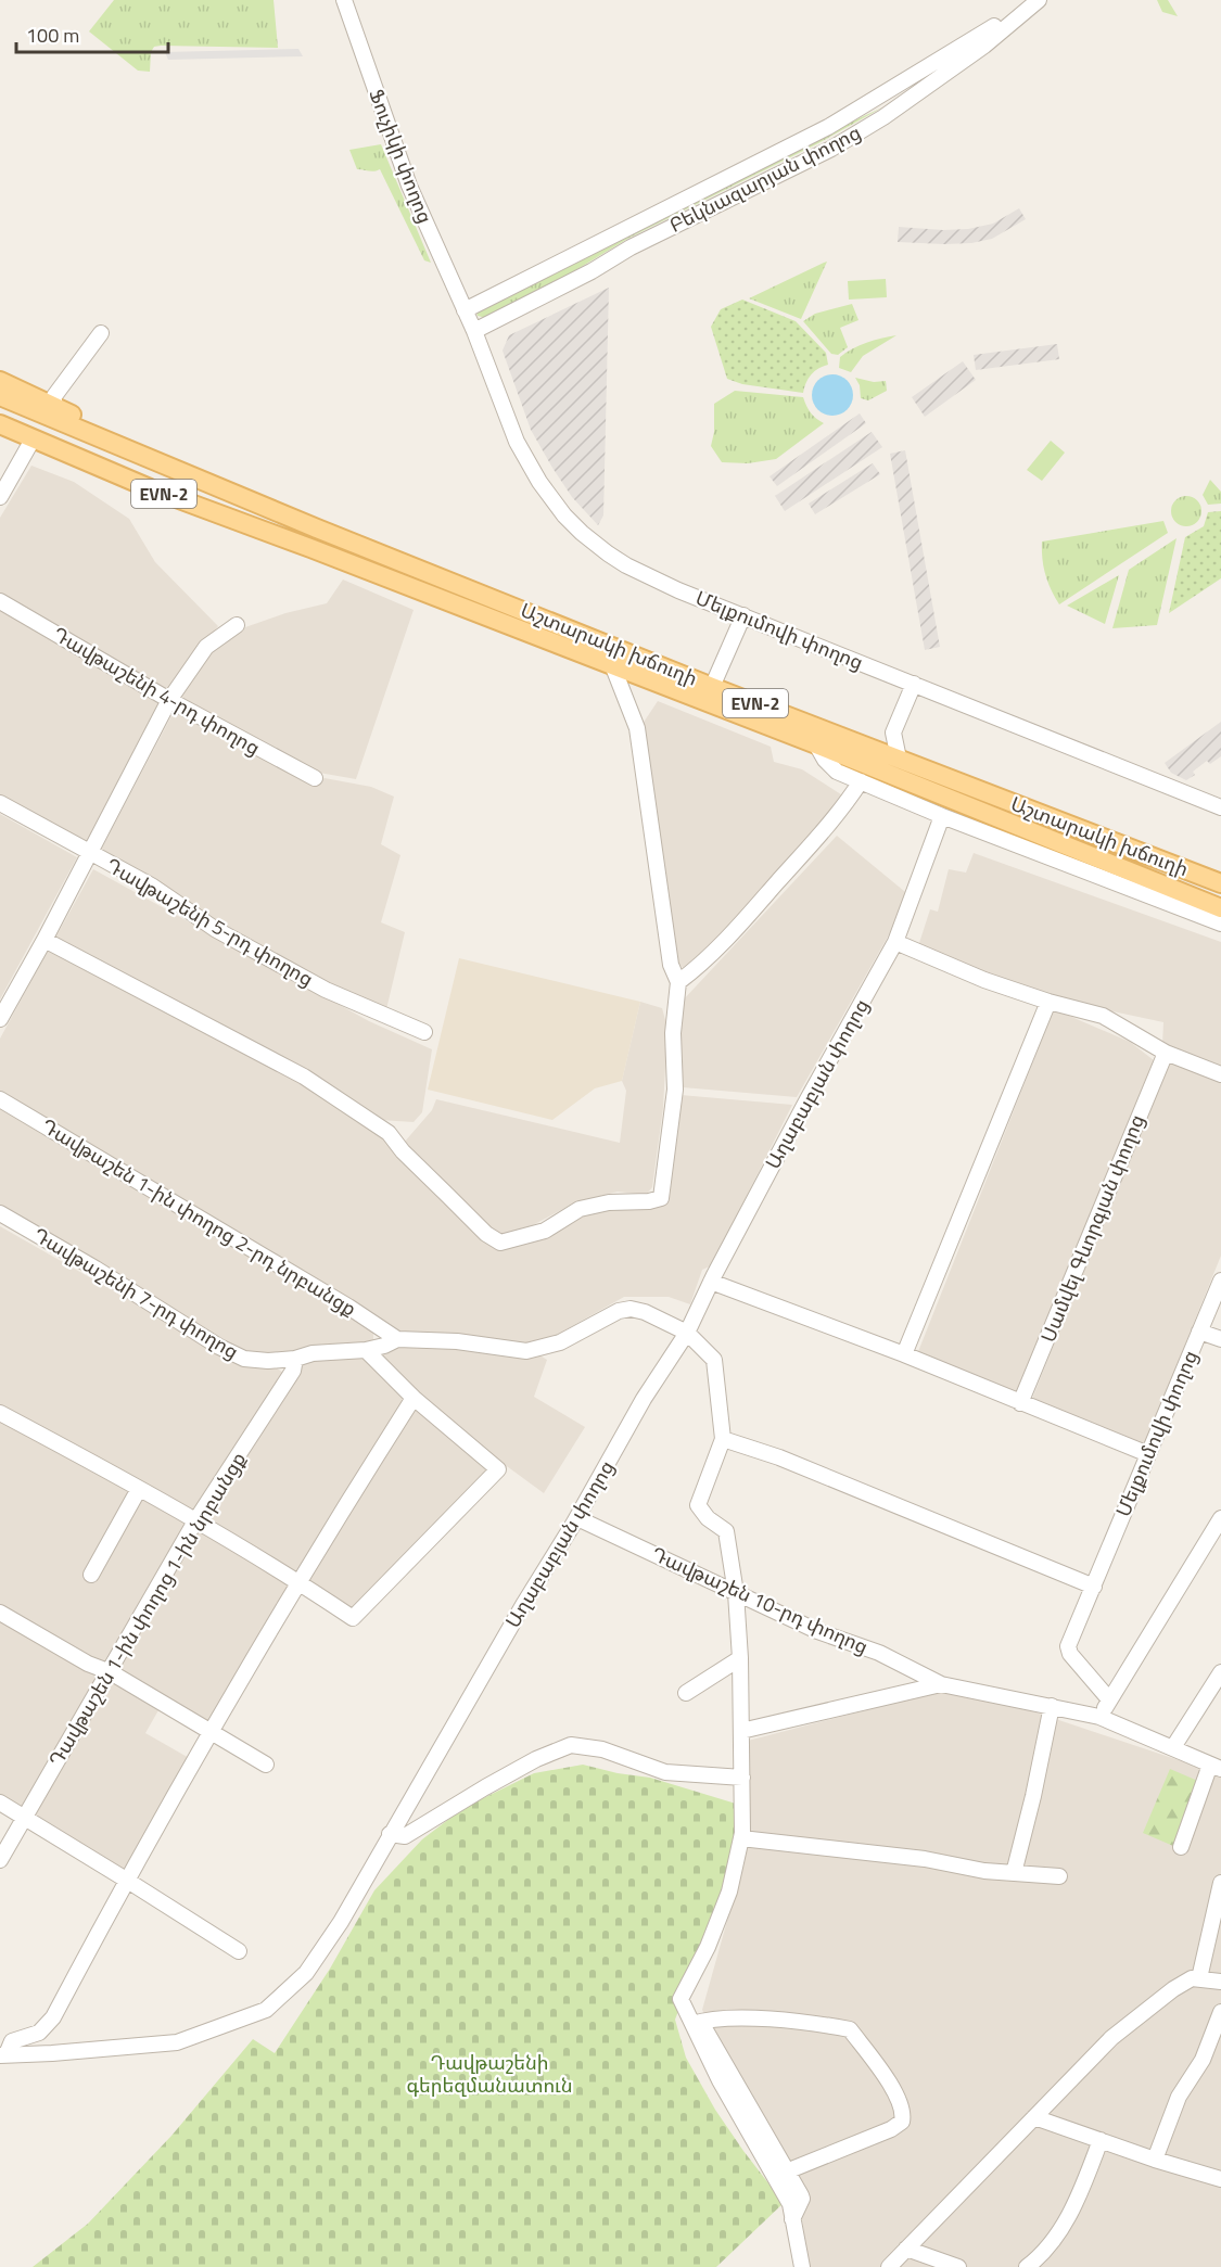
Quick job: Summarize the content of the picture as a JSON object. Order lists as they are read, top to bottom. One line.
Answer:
{"streets":{"main road":["EVN-2","Աշտարակի խճուղի"],"street":["Ֆուչիկի փողոց","Բեկնազարյան փողոց","Մելքումովի փողոց","Դավթաշենի 4-րդ փողոց","Դավթաշենի 5-րդ փողոց","Աղաբաբյան փողոց","Դավթաշեն 1-ին փողոց 2-րդ նրբանցք","Սամվել Գևորգյան փողոց","Դավթաշենի 7-րդ փողոց","Դավթաշեն 10-րդ փողոց","Դավթաշեն 1-ին փողոց 1-ին նրբանցք"]},"crossings":[["Ֆուչիկի փողոց","Բեկնազարյան փողոց"],["Ֆուչիկի փողոց","Մելքումովի փողոց"],["Բեկնազարյան փողոց","Մելքումովի փողոց"],["Աղաբաբյան փողոց","Դավթաշենի 7-րդ փողոց"],["Աղաբաբյան փողոց","Դավթաշեն 10-րդ փողոց"],["Դավթաշեն 1-ին փողոց 2-րդ նրբանցք","Դավթաշենի 7-րդ փողոց"],["Դավթաշենի 7-րդ փողոց","Դավթաշեն 1-ին փողոց 1-ին նրբանցք"]],"parks":["Դավթաշենի գերեզմանատուն"],"scale_bar":"100 m"}
